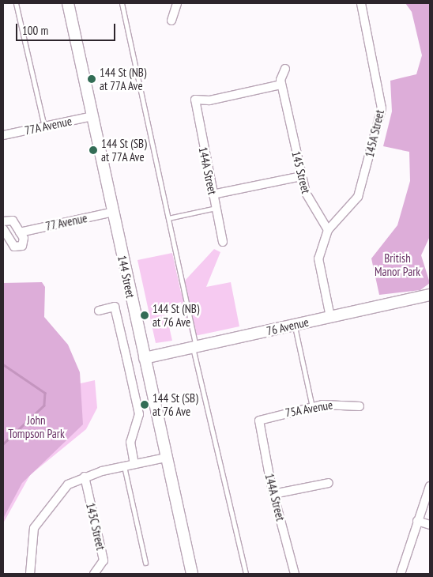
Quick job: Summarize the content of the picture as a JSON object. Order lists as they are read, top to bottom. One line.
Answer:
{"streets":{"main road":["144 Street","76 Avenue"],"street":["77A Avenue","145A Street","144A Street","145 Street","77 Avenue","75A Avenue","143C Street"]},"crossings":[["77A Avenue","144 Street"],["145A Street","145 Street"],["144A Street","145 Street"],["144A Street","75A Avenue"],["77 Avenue","144 Street"],["144 Street","76 Avenue"]],"parks":["British Manor Park","John Tompson Park"],"places":["144 St (NB) at 77A Ave","144 St (SB) at 77A Ave","144 St (NB) at 76 Ave","144 St (SB) at 76 Ave"],"scale_bar":"100 m"}
